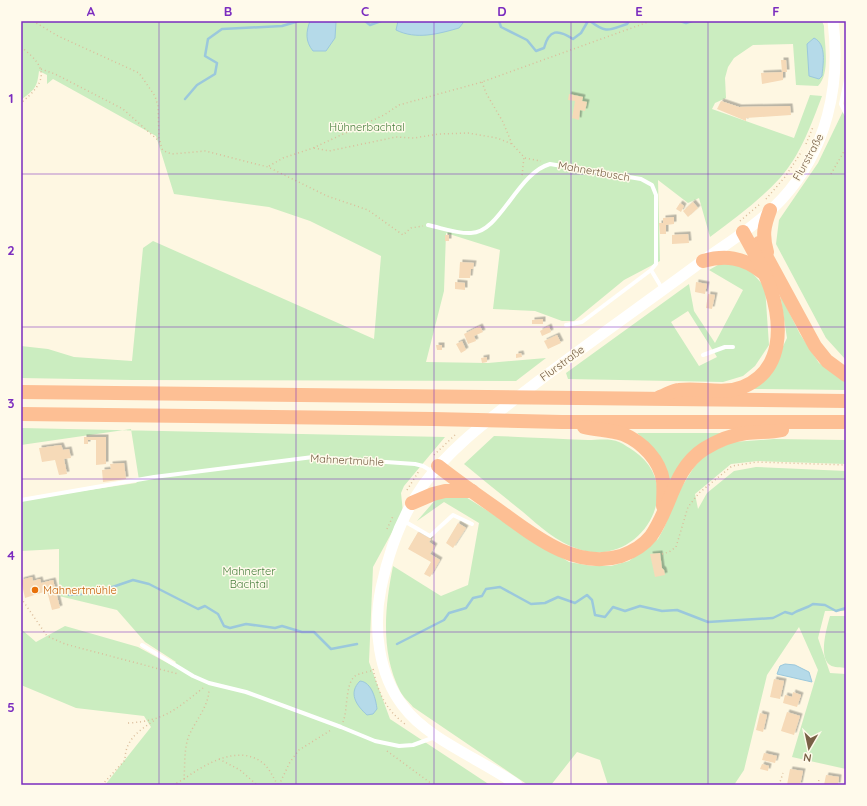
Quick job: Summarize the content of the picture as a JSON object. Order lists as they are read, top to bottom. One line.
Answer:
{"streets":{"main road":["Flurstraße"],"lane":["Mahnertbusch","Mahnertmühle"]},"crossings":[["Flurstraße","Mahnertmühle"]],"parks":["Hühnerbachtal","Mahnerter Bachtal"],"places":["Mahnertmühle"],"north":"bottom","grid":{"columns":["A","B","C","D","E","F"],"rows":["1","2","3","4","5"]}}
